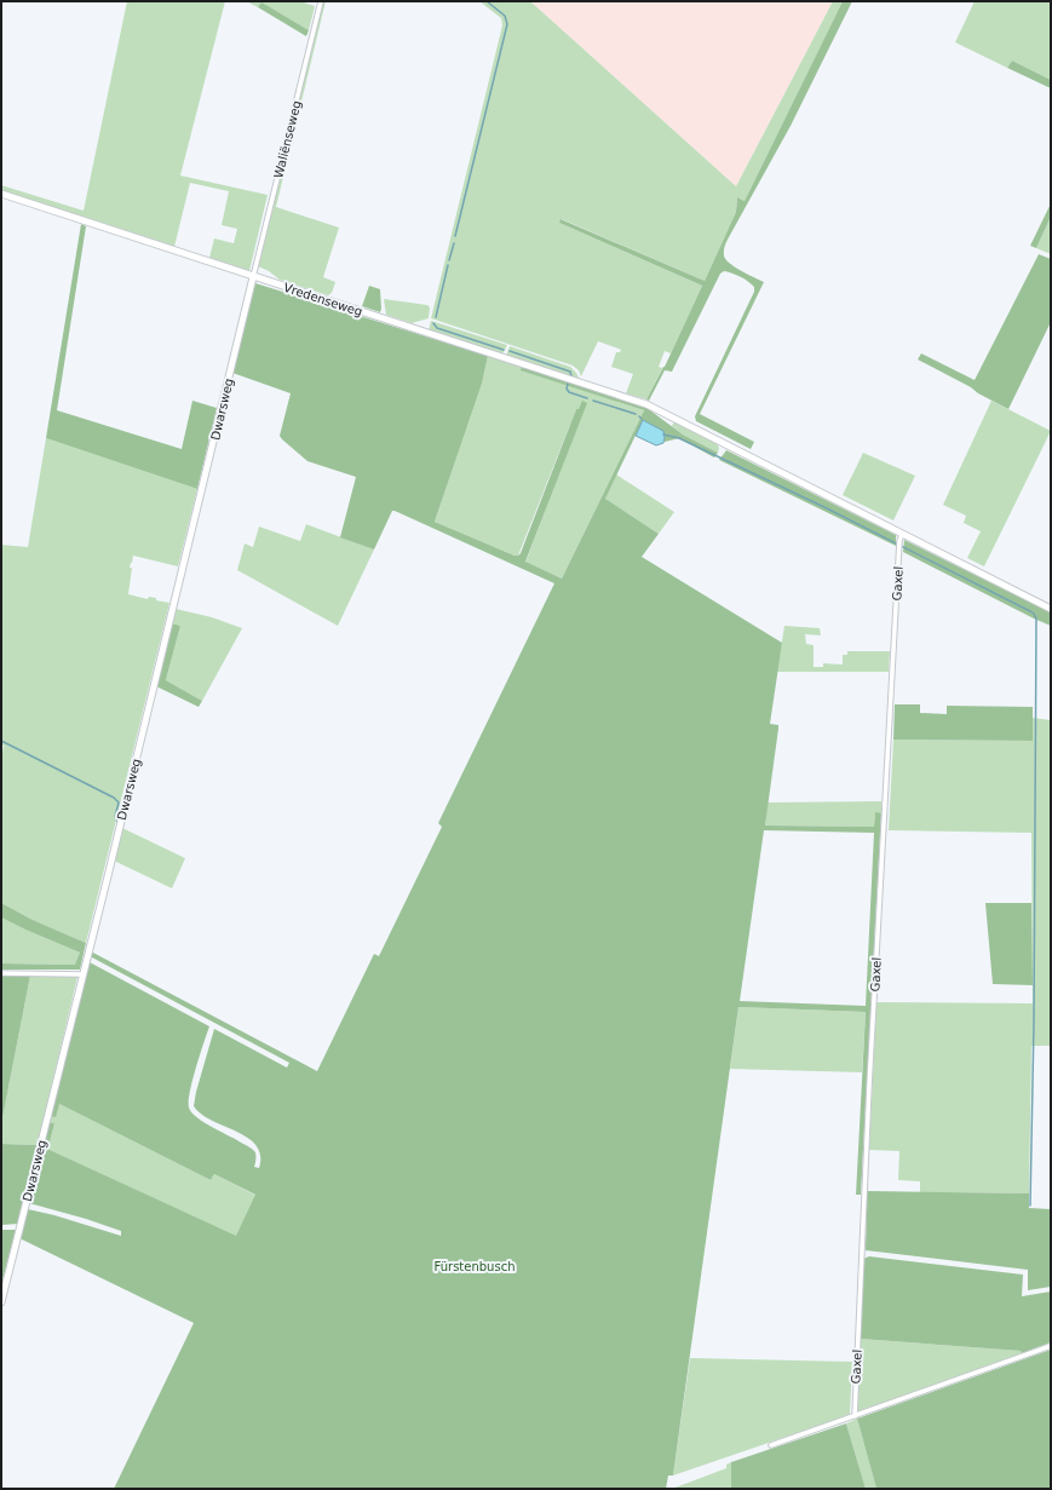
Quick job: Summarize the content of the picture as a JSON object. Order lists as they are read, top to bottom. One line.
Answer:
{"streets":{"street":["Waliënseweg","Vredenseweg","Dwarsweg","Gaxel"]},"crossings":[["Waliënseweg","Vredenseweg"],["Waliënseweg","Dwarsweg"],["Vredenseweg","Dwarsweg"],["Vredenseweg","Gaxel"]],"parks":["Fürstenbusch"]}
